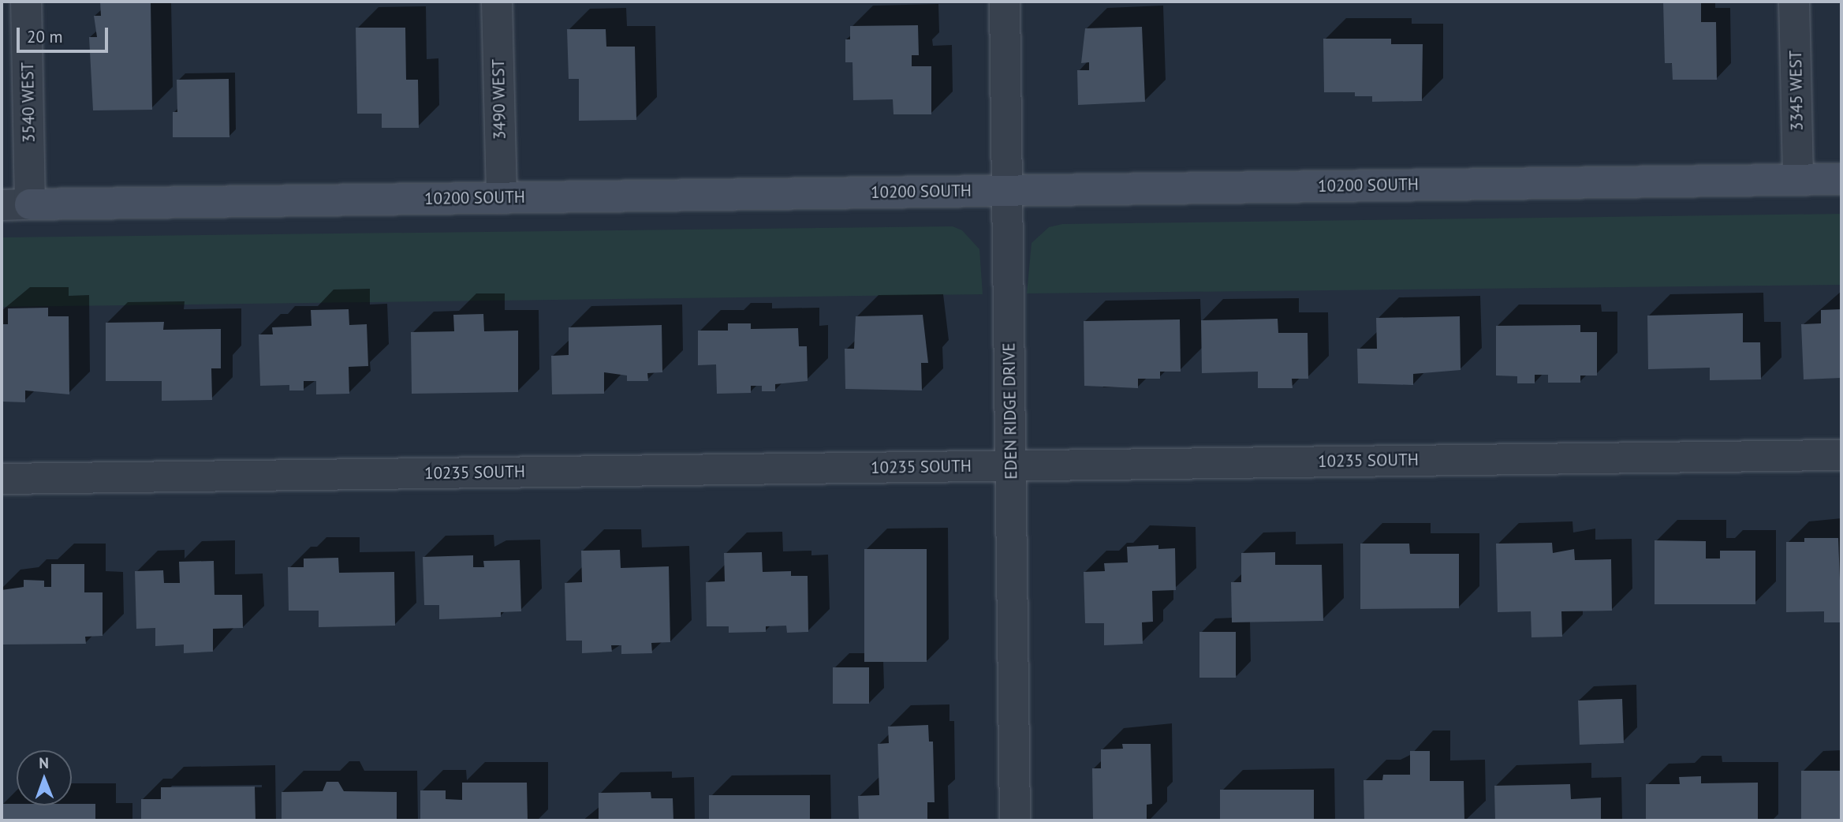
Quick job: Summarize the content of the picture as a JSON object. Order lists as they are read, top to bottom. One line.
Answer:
{"streets":{"street":["3345 WEST","3490 WEST","3540 WEST","10200 SOUTH","EDEN RIDGE DRIVE","10235 SOUTH"]},"crossings":[["3345 WEST","10200 SOUTH"],["3490 WEST","10200 SOUTH"],["3540 WEST","10200 SOUTH"],["10200 SOUTH","EDEN RIDGE DRIVE"],["EDEN RIDGE DRIVE","10235 SOUTH"]],"scale_bar":"20 m","north":"top"}
